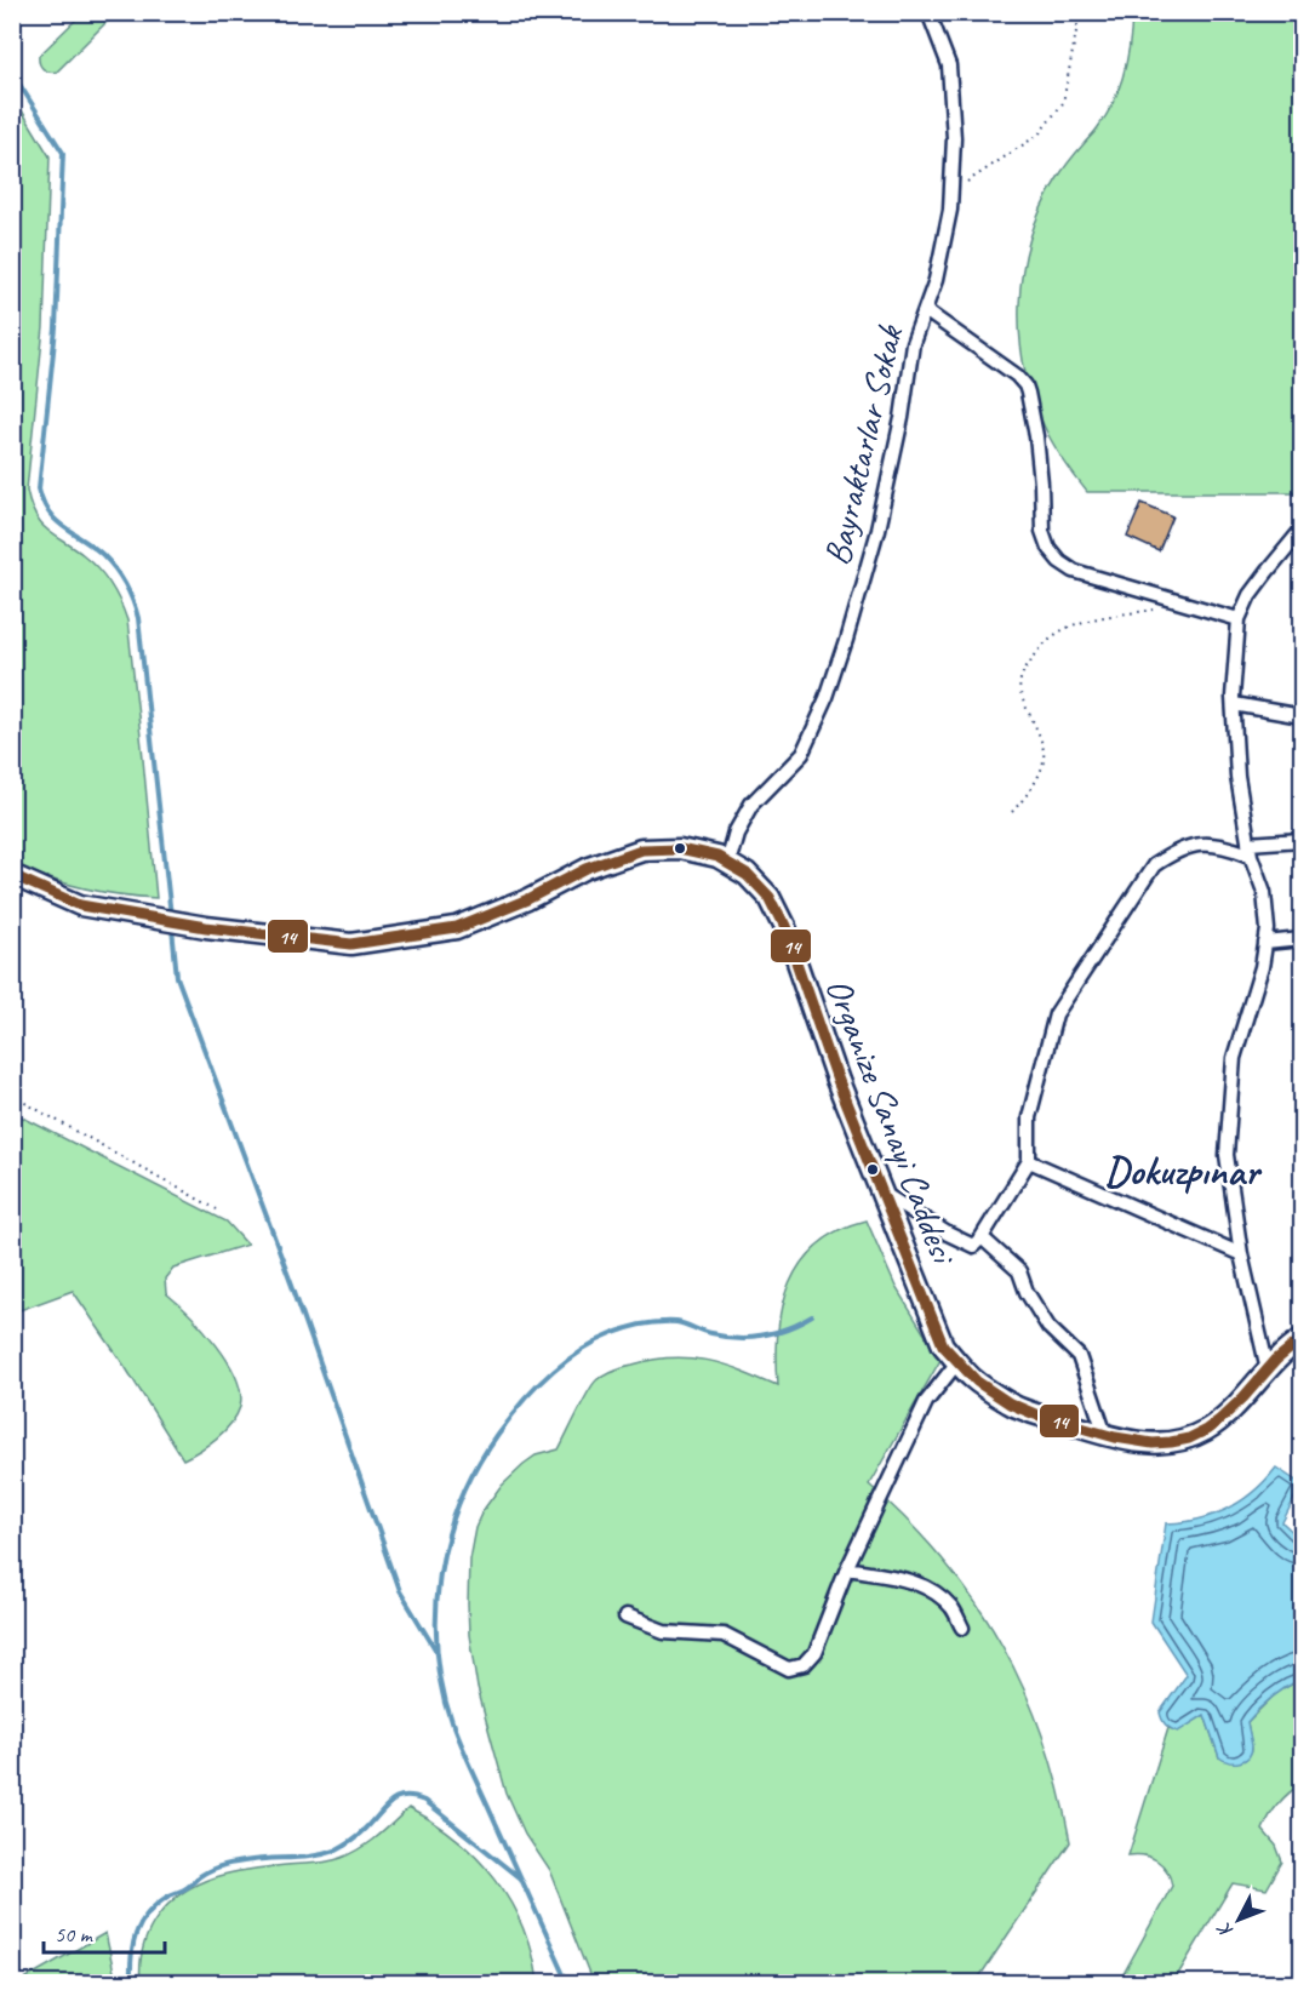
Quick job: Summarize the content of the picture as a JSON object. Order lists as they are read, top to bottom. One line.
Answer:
{"streets":{"street":["Bayraktarlar Sokak","Organize Sanayi Caddesi"]},"crossings":[["Bayraktarlar Sokak","Organize Sanayi Caddesi"]],"districts":["Dokuzpınar"],"lines":["transit line 14"],"scale_bar":"50 m","north":"bottom left"}
